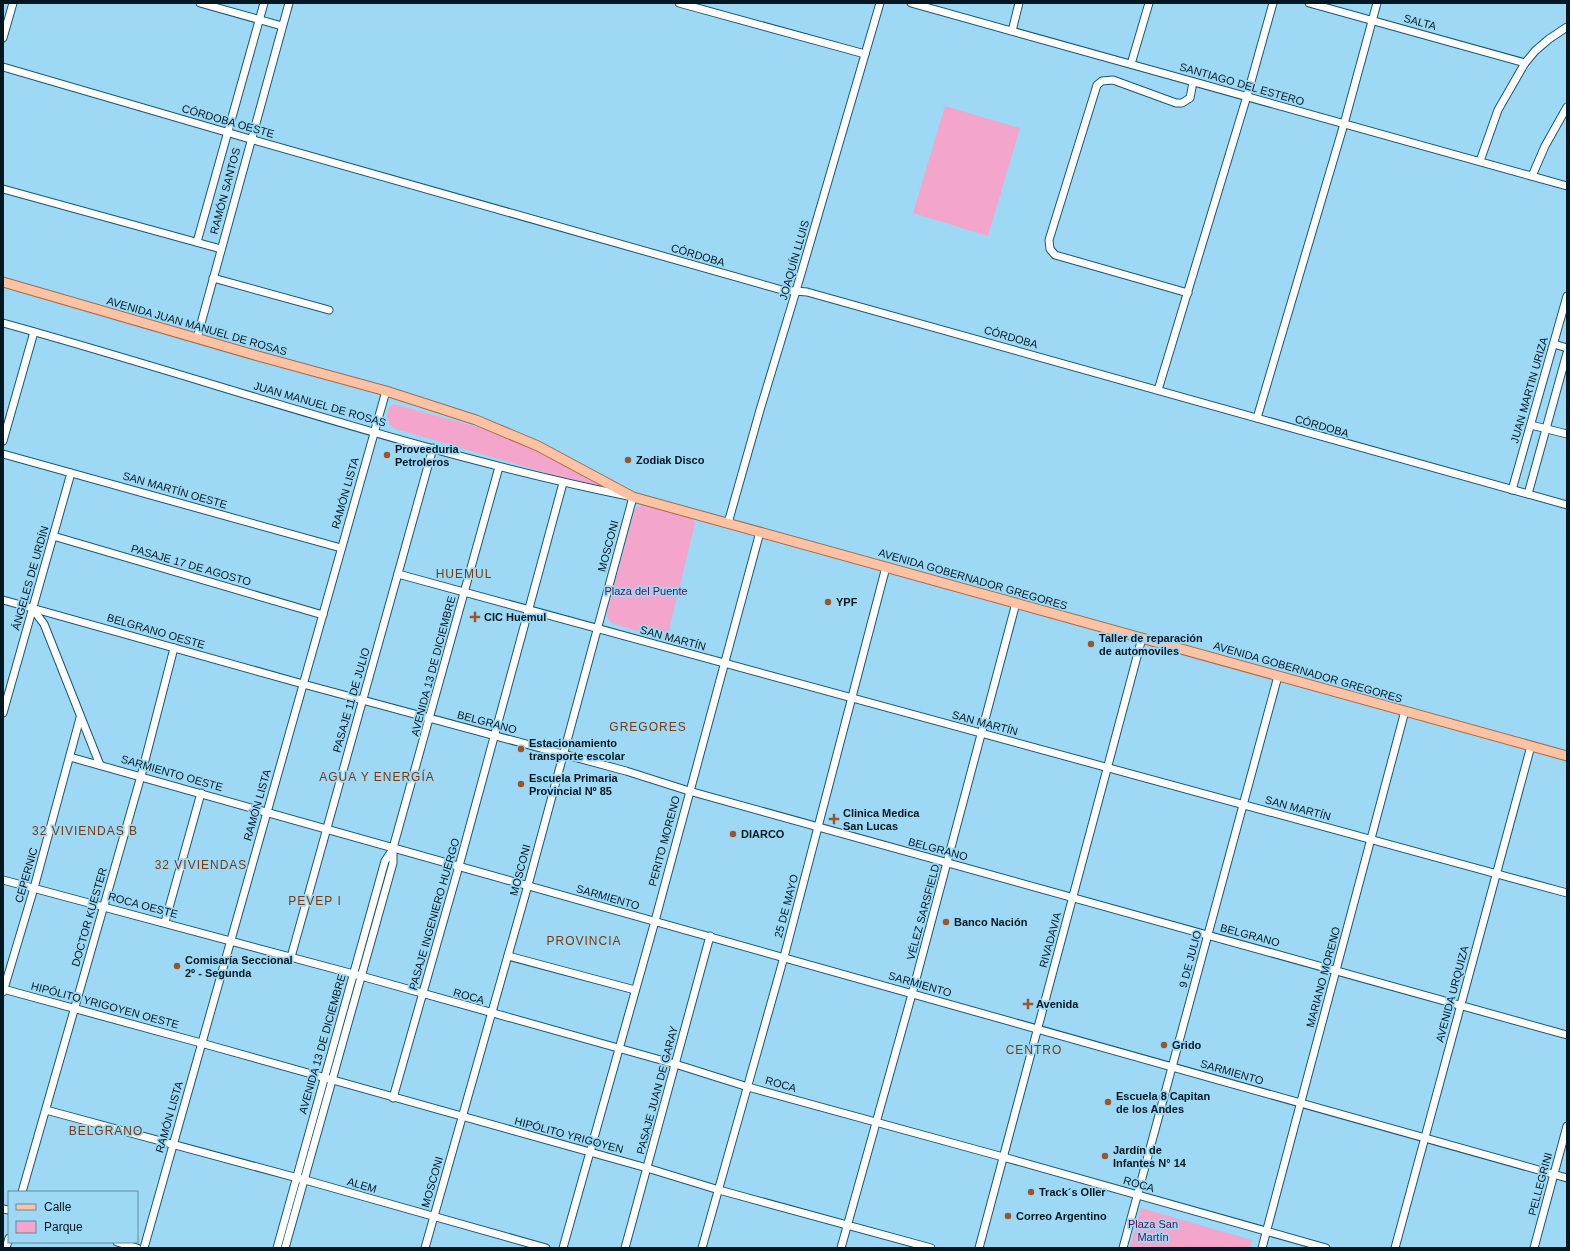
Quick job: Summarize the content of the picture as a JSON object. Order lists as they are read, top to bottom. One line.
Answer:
{"streets":{"main road":["AVENIDA JUAN MANUEL DE ROSAS","AVENIDA GOBERNADOR GREGORES"],"street":["SALTA","SANTIAGO DEL ESTERO","CÓRDOBA OESTE","RAMÓN SANTOS","CÓRDOBA","JOAQUÍN LLUIS","JUAN MARTIN URIZA","JUAN MANUEL DE ROSAS","SAN MARTÍN OESTE","RAMÓN LISTA","MOSCONI","PASAJE 17 DE AGOSTO","ÁNGELES DE URDÍN","BELGRANO OESTE","SAN MARTÍN","AVENIDA 13 DE DICIEMBRE","PASAJE 11 DE JULIO","BELGRANO","SARMIENTO OESTE","PERITO MORENO","CEPERNIC","SARMIENTO","ROCA OESTE","25 DE MAYO","VÉLEZ SARSFIELD","PASAJE INGENIERO HUERGO","DOCTOR KUESTER","RIVADAVIA","9 DE JULIO","MARIANO MORENO","AVENIDA URQUIZA","ROCA","HIPÓLITO YRIGOYEN OESTE","PASAJE JUAN DE GARAY","HIPÓLITO YRIGOYEN","PELLEGRINI","ALEM"]},"crossings":[["CÓRDOBA OESTE","RAMÓN SANTOS"],["CÓRDOBA OESTE","CÓRDOBA"],["RAMÓN SANTOS","AVENIDA JUAN MANUEL DE ROSAS"],["CÓRDOBA","JOAQUÍN LLUIS"],["CÓRDOBA","JUAN MARTIN URIZA"],["JOAQUÍN LLUIS","AVENIDA GOBERNADOR GREGORES"],["AVENIDA JUAN MANUEL DE ROSAS","RAMÓN LISTA"],["AVENIDA JUAN MANUEL DE ROSAS","AVENIDA GOBERNADOR GREGORES"],["JUAN MANUEL DE ROSAS","RAMÓN LISTA"],["JUAN MANUEL DE ROSAS","MOSCONI"],["JUAN MANUEL DE ROSAS","AVENIDA GOBERNADOR GREGORES"],["JUAN MANUEL DE ROSAS","AVENIDA 13 DE DICIEMBRE"],["JUAN MANUEL DE ROSAS","PASAJE 11 DE JULIO"],["JUAN MANUEL DE ROSAS","PASAJE INGENIERO HUERGO"],["SAN MARTÍN OESTE","RAMÓN LISTA"],["SAN MARTÍN OESTE","ÁNGELES DE URDÍN"],["RAMÓN LISTA","PASAJE 17 DE AGOSTO"],["RAMÓN LISTA","AVENIDA GOBERNADOR GREGORES"],["RAMÓN LISTA","BELGRANO OESTE"],["RAMÓN LISTA","BELGRANO"],["RAMÓN LISTA","SARMIENTO OESTE"],["RAMÓN LISTA","SARMIENTO"],["RAMÓN LISTA","ROCA OESTE"],["RAMÓN LISTA","ROCA"],["RAMÓN LISTA","HIPÓLITO YRIGOYEN OESTE"],["RAMÓN LISTA","HIPÓLITO YRIGOYEN"],["RAMÓN LISTA","ALEM"],["MOSCONI","AVENIDA GOBERNADOR GREGORES"],["MOSCONI","SAN MARTÍN"],["MOSCONI","BELGRANO"],["MOSCONI","SARMIENTO"],["MOSCONI","ROCA"],["MOSCONI","HIPÓLITO YRIGOYEN"],["MOSCONI","ALEM"],["PASAJE 17 DE AGOSTO","ÁNGELES DE URDÍN"],["ÁNGELES DE URDÍN","BELGRANO OESTE"],["AVENIDA GOBERNADOR GREGORES","PERITO MORENO"],["AVENIDA GOBERNADOR GREGORES","25 DE MAYO"],["AVENIDA GOBERNADOR GREGORES","VÉLEZ SARSFIELD"],["AVENIDA GOBERNADOR GREGORES","RIVADAVIA"],["AVENIDA GOBERNADOR GREGORES","9 DE JULIO"],["AVENIDA GOBERNADOR GREGORES","MARIANO MORENO"],["AVENIDA GOBERNADOR GREGORES","AVENIDA URQUIZA"],["BELGRANO OESTE","BELGRANO"],["BELGRANO OESTE","DOCTOR KUESTER"],["SAN MARTÍN","AVENIDA 13 DE DICIEMBRE"],["SAN MARTÍN","PASAJE 11 DE JULIO"],["SAN MARTÍN","PERITO MORENO"],["SAN MARTÍN","25 DE MAYO"],["SAN MARTÍN","VÉLEZ SARSFIELD"],["SAN MARTÍN","PASAJE INGENIERO HUERGO"],["SAN MARTÍN","RIVADAVIA"],["SAN MARTÍN","9 DE JULIO"],["SAN MARTÍN","MARIANO MORENO"],["SAN MARTÍN","AVENIDA URQUIZA"],["AVENIDA 13 DE DICIEMBRE","BELGRANO"],["AVENIDA 13 DE DICIEMBRE","SARMIENTO"],["AVENIDA 13 DE DICIEMBRE","ROCA"],["AVENIDA 13 DE DICIEMBRE","HIPÓLITO YRIGOYEN"],["AVENIDA 13 DE DICIEMBRE","ALEM"],["PASAJE 11 DE JULIO","BELGRANO"],["PASAJE 11 DE JULIO","SARMIENTO"],["PASAJE 11 DE JULIO","ROCA"],["BELGRANO","PERITO MORENO"],["BELGRANO","25 DE MAYO"],["BELGRANO","VÉLEZ SARSFIELD"],["BELGRANO","PASAJE INGENIERO HUERGO"],["BELGRANO","RIVADAVIA"],["BELGRANO","9 DE JULIO"],["BELGRANO","MARIANO MORENO"],["BELGRANO","AVENIDA URQUIZA"],["SARMIENTO OESTE","CEPERNIC"],["SARMIENTO OESTE","SARMIENTO"],["SARMIENTO OESTE","DOCTOR KUESTER"],["PERITO MORENO","SARMIENTO"],["PERITO MORENO","ROCA"],["PERITO MORENO","HIPÓLITO YRIGOYEN"],["CEPERNIC","ROCA OESTE"],["CEPERNIC","HIPÓLITO YRIGOYEN OESTE"],["SARMIENTO","25 DE MAYO"],["SARMIENTO","VÉLEZ SARSFIELD"],["SARMIENTO","PASAJE INGENIERO HUERGO"],["SARMIENTO","RIVADAVIA"],["SARMIENTO","9 DE JULIO"],["SARMIENTO","MARIANO MORENO"],["SARMIENTO","AVENIDA URQUIZA"],["SARMIENTO","PASAJE JUAN DE GARAY"],["SARMIENTO","PELLEGRINI"],["ROCA OESTE","DOCTOR KUESTER"],["ROCA OESTE","ROCA"],["25 DE MAYO","ROCA"],["25 DE MAYO","HIPÓLITO YRIGOYEN"],["VÉLEZ SARSFIELD","ROCA"],["VÉLEZ SARSFIELD","HIPÓLITO YRIGOYEN"],["PASAJE INGENIERO HUERGO","ROCA"],["PASAJE INGENIERO HUERGO","HIPÓLITO YRIGOYEN"],["DOCTOR KUESTER","HIPÓLITO YRIGOYEN OESTE"],["DOCTOR KUESTER","ALEM"],["RIVADAVIA","ROCA"],["9 DE JULIO","ROCA"],["MARIANO MORENO","ROCA"],["ROCA","PASAJE JUAN DE GARAY"],["HIPÓLITO YRIGOYEN OESTE","HIPÓLITO YRIGOYEN"],["PASAJE JUAN DE GARAY","HIPÓLITO YRIGOYEN"]],"districts":["HUEMUL","GREGORES","AGUA Y ENERGÍA","32 VIVIENDAS B","32 VIVIENDAS","PEVEP I","PROVINCIA","CENTRO","BELGRANO"],"parks":["Plaza del Puente","Plaza San Martín"],"places":{"other":["Proveeduria Petroleros","Zodiak Disco","YPF","Taller de reparación de automoviles","Estacionamiento transporte escolar","Escuela Primaria Provincial Nº 85","DIARCO","Banco Nación","Comisaría Seccional 2º - Segunda","Grido","Escuela 8 Capitan de los Andes","Jardín de Infantes N° 14","Track´s Oller","Correo Argentino"],"health":["CIC Huemul","Clinica Medica San Lucas","Avenida"]},"legend":["Calle","Parque"]}
